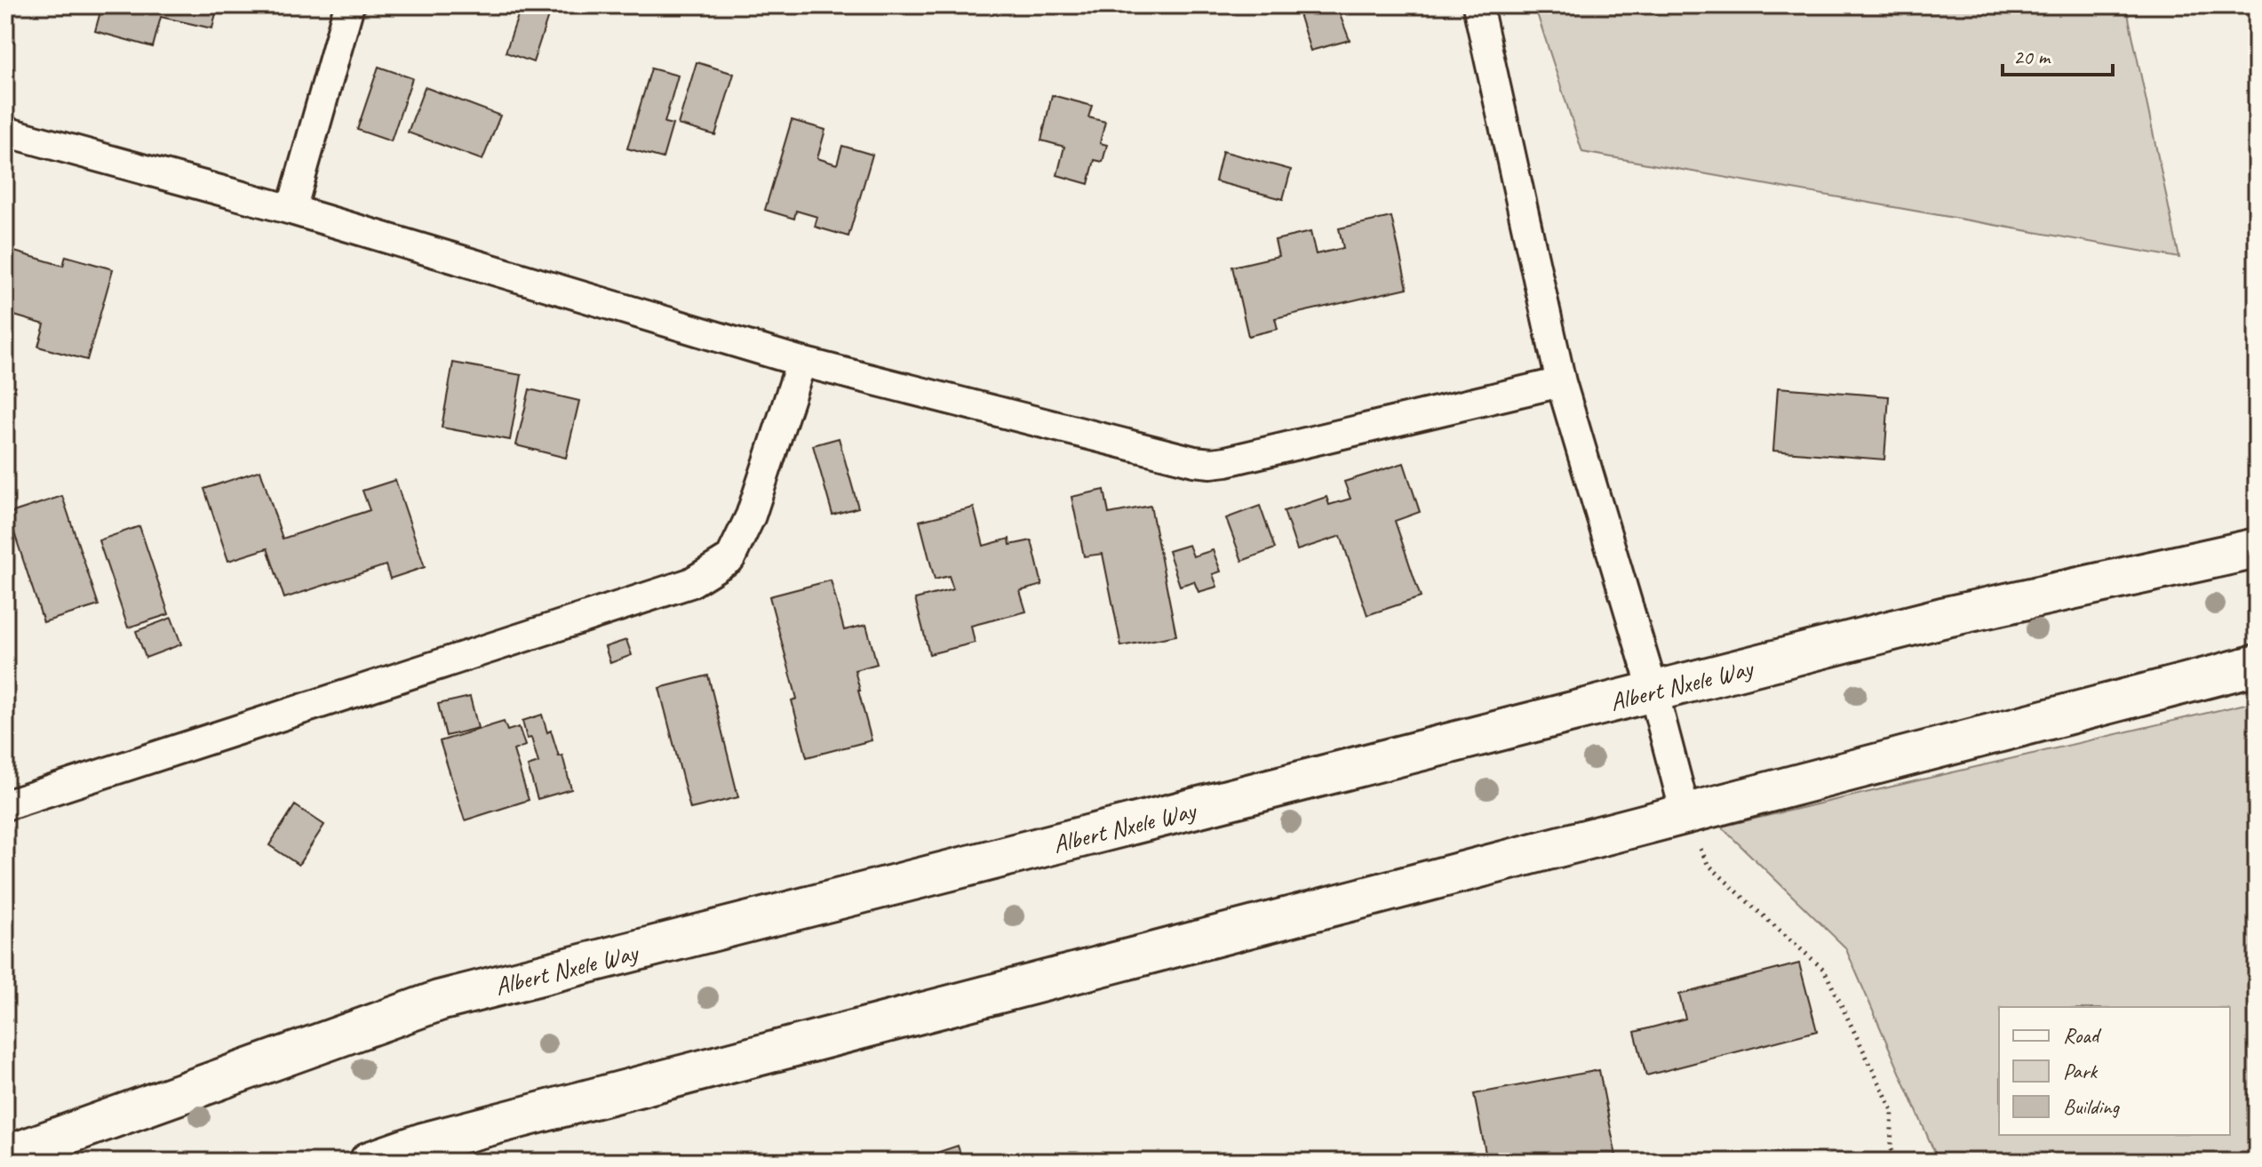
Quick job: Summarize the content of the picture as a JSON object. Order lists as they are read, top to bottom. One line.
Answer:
{"streets":{"main road":["Albert Nxele Way"]},"legend":["Road","Park","Building"],"scale_bar":"20 m"}
